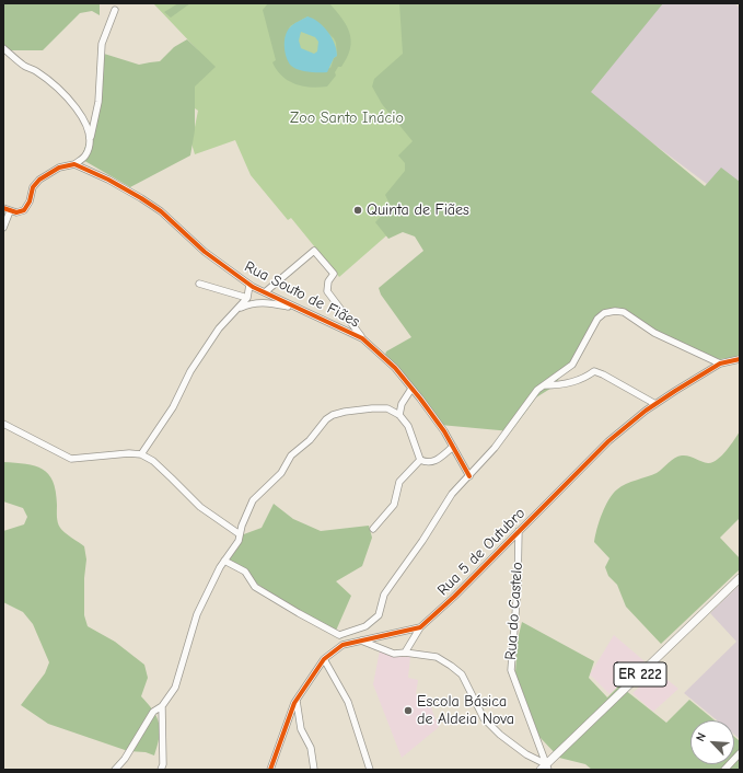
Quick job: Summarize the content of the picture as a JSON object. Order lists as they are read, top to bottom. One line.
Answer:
{"streets":{"main road":["ER 222"],"street":["Rua Souto de Fiães","Rua 5 de Outubro","Rua do Castelo"]},"crossings":[["Rua 5 de Outubro","Rua do Castelo"],["Rua do Castelo","ER 222"]],"parks":["Zoo Santo Inácio"],"places":["Quinta de Fiães","Escola Básica de Aldeia Nova"],"north":"top left"}
